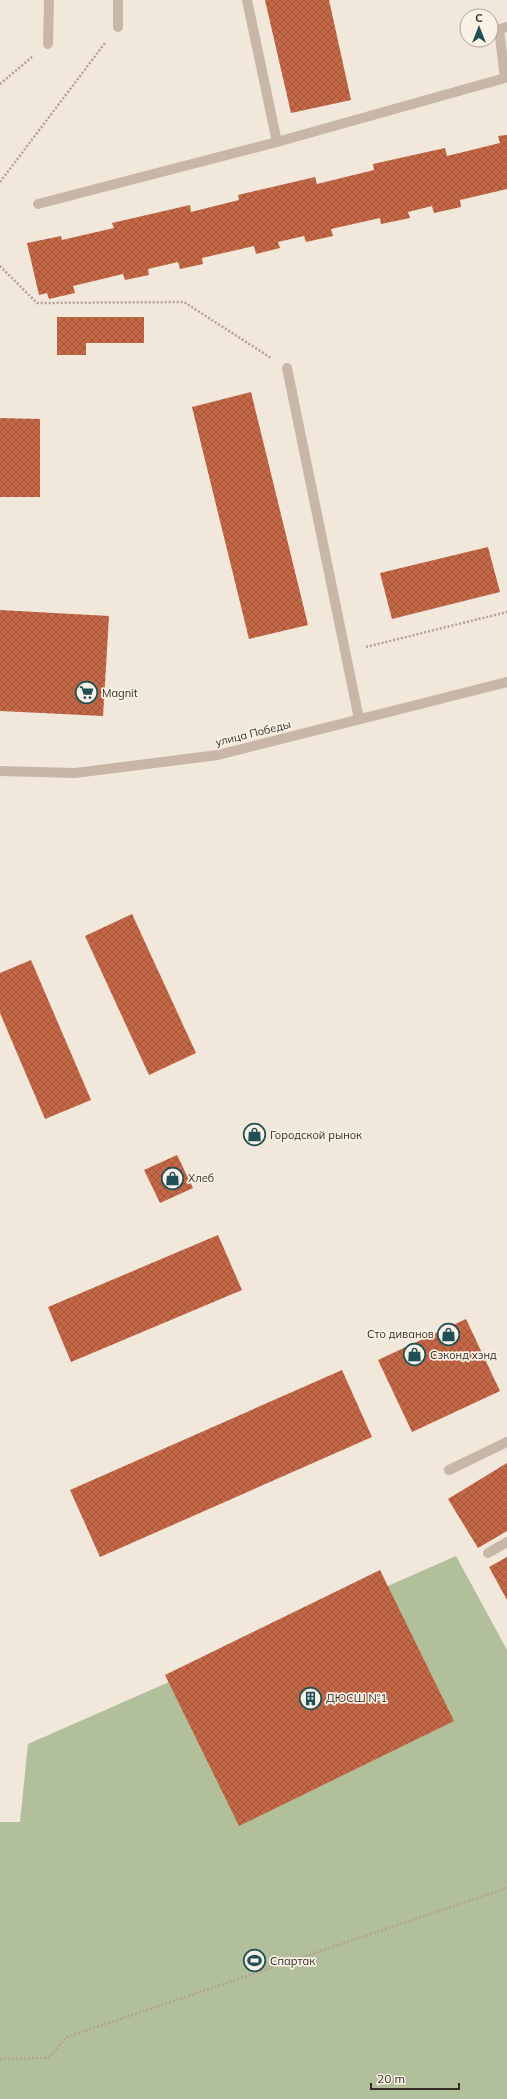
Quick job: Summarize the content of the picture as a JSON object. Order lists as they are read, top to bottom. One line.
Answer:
{"streets":{"street":["улица Победы"]},"places":{"supermarket":["Magnit"],"shop":["Городской рынок","Хлеб","Сто диванов","Сэконд хэнд"],"building":["ДЮСШ №1"],"sports":["Спартак"]},"scale_bar":"20 m","north":"top"}
